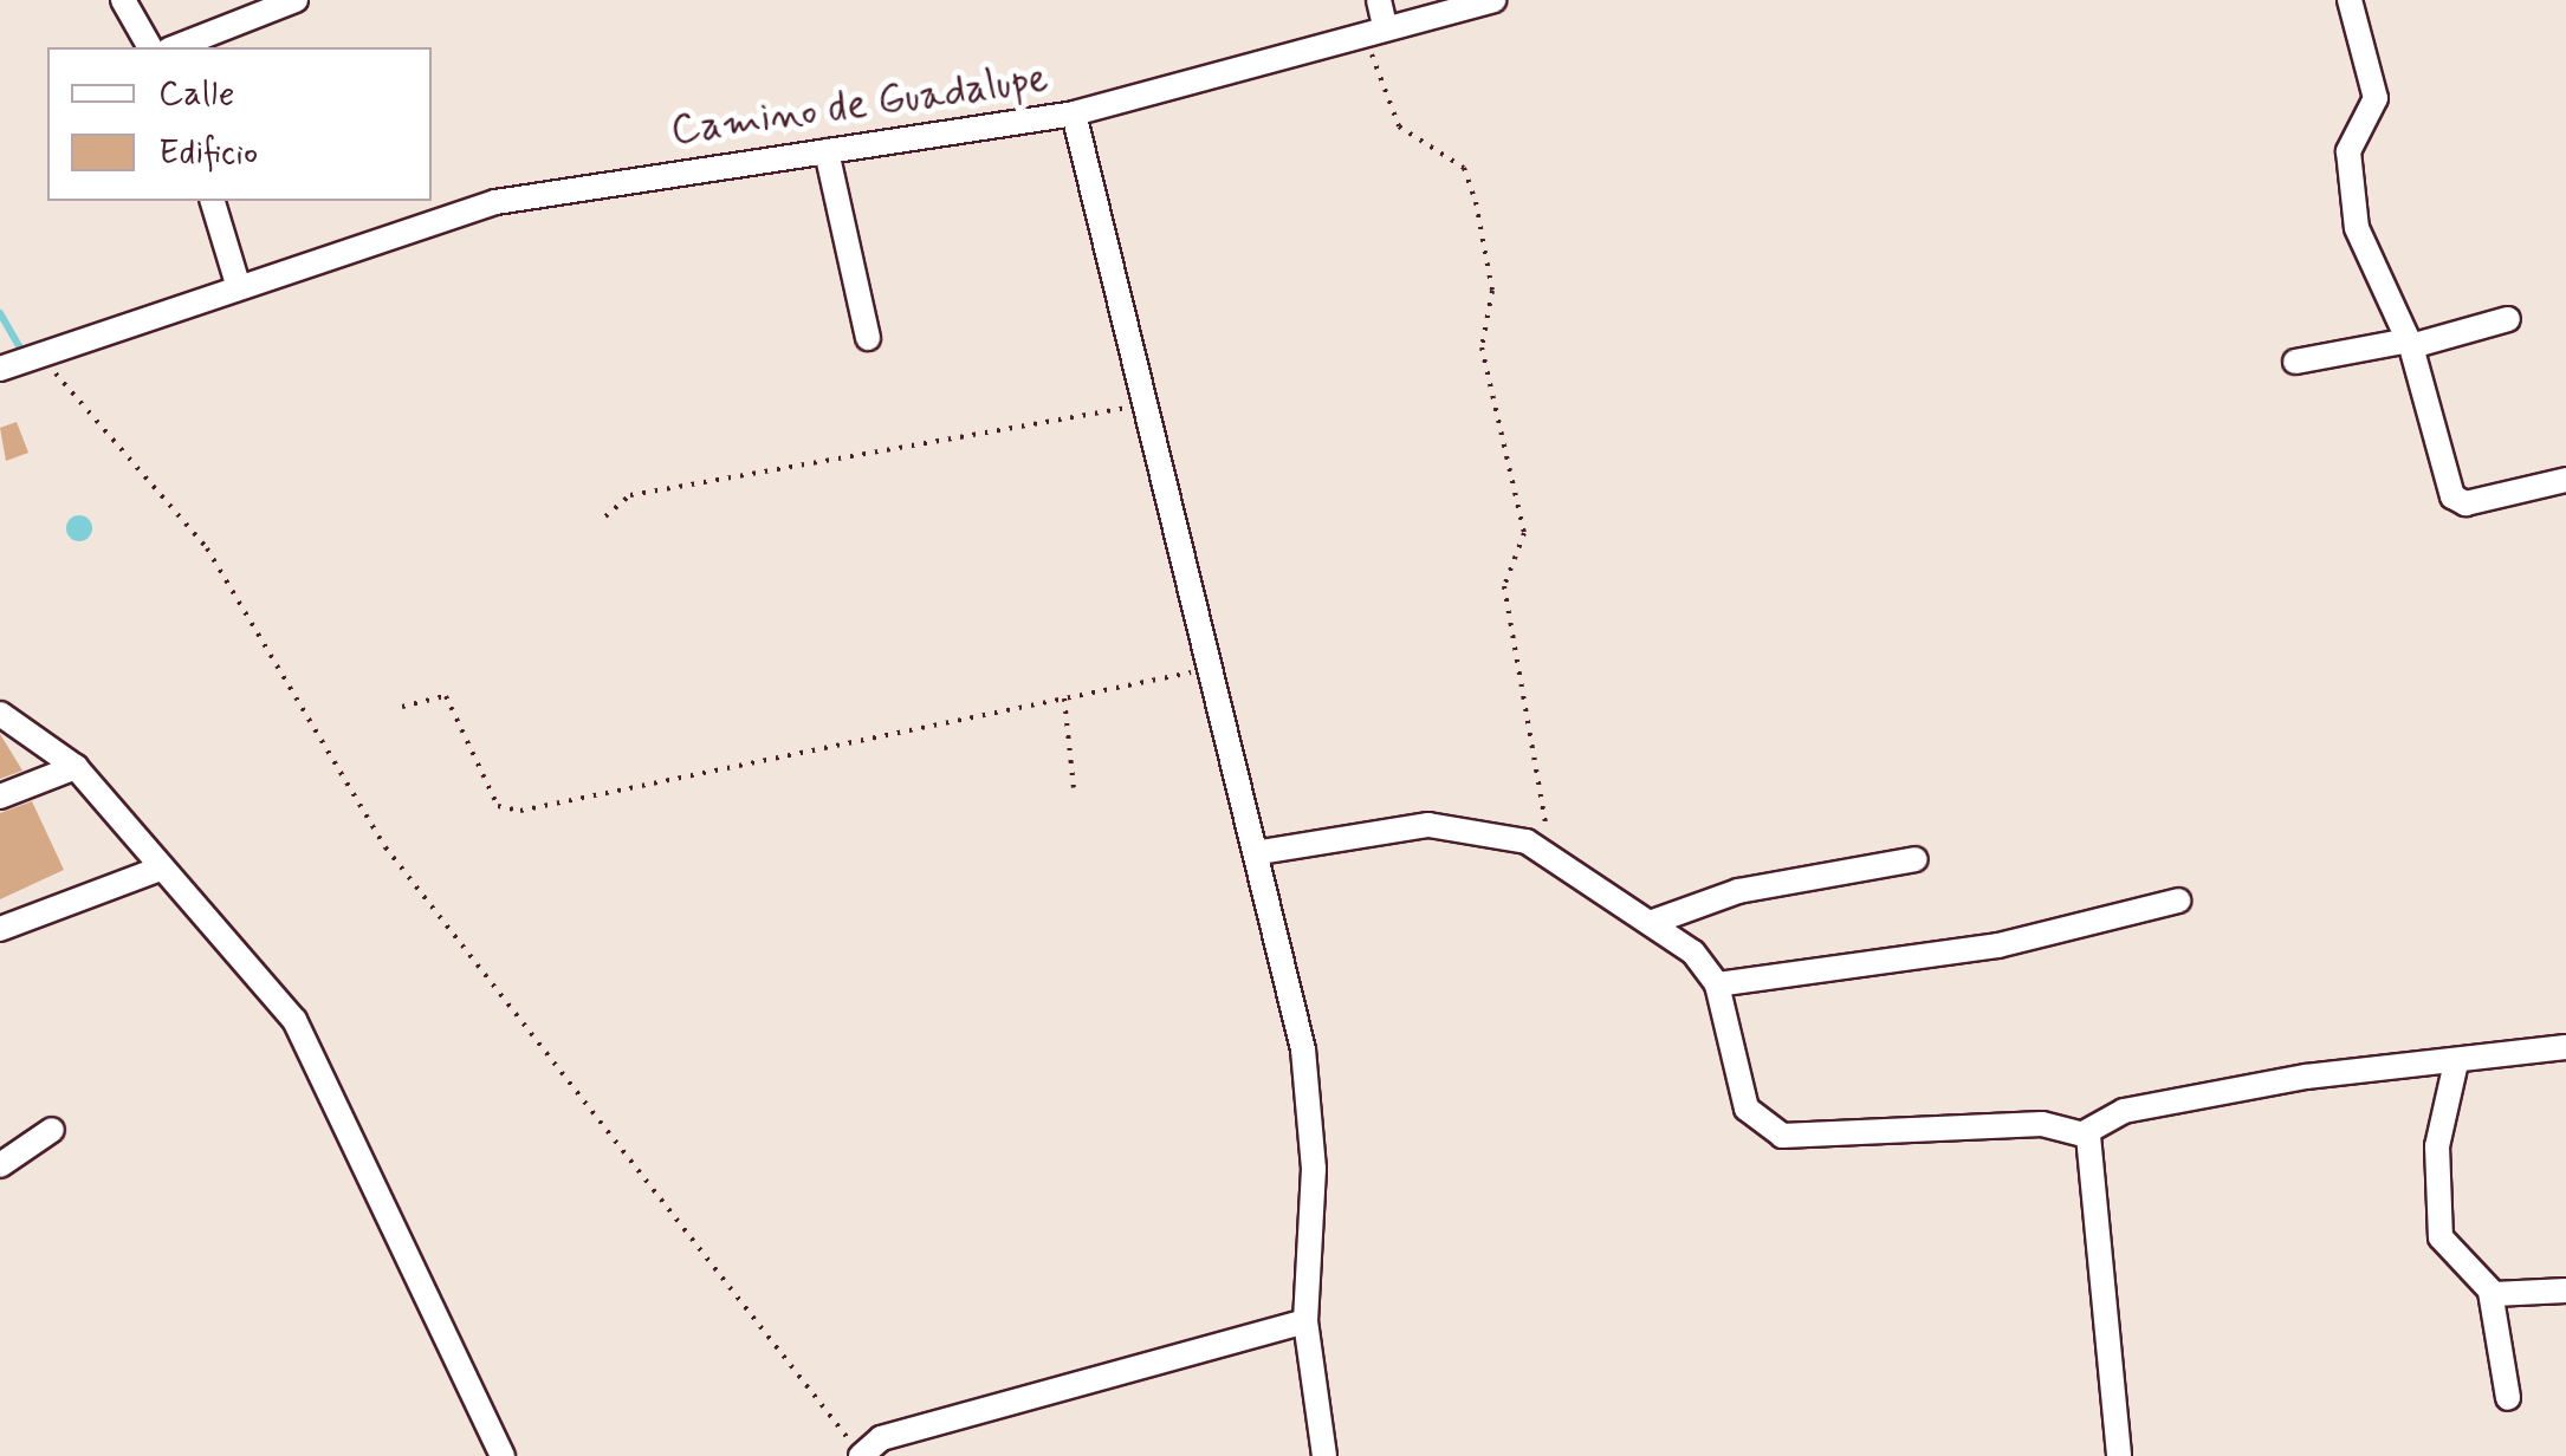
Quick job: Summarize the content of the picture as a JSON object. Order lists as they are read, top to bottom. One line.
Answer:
{"streets":{"street":["Camino de Guadalupe"]},"legend":["Calle","Edificio"]}
